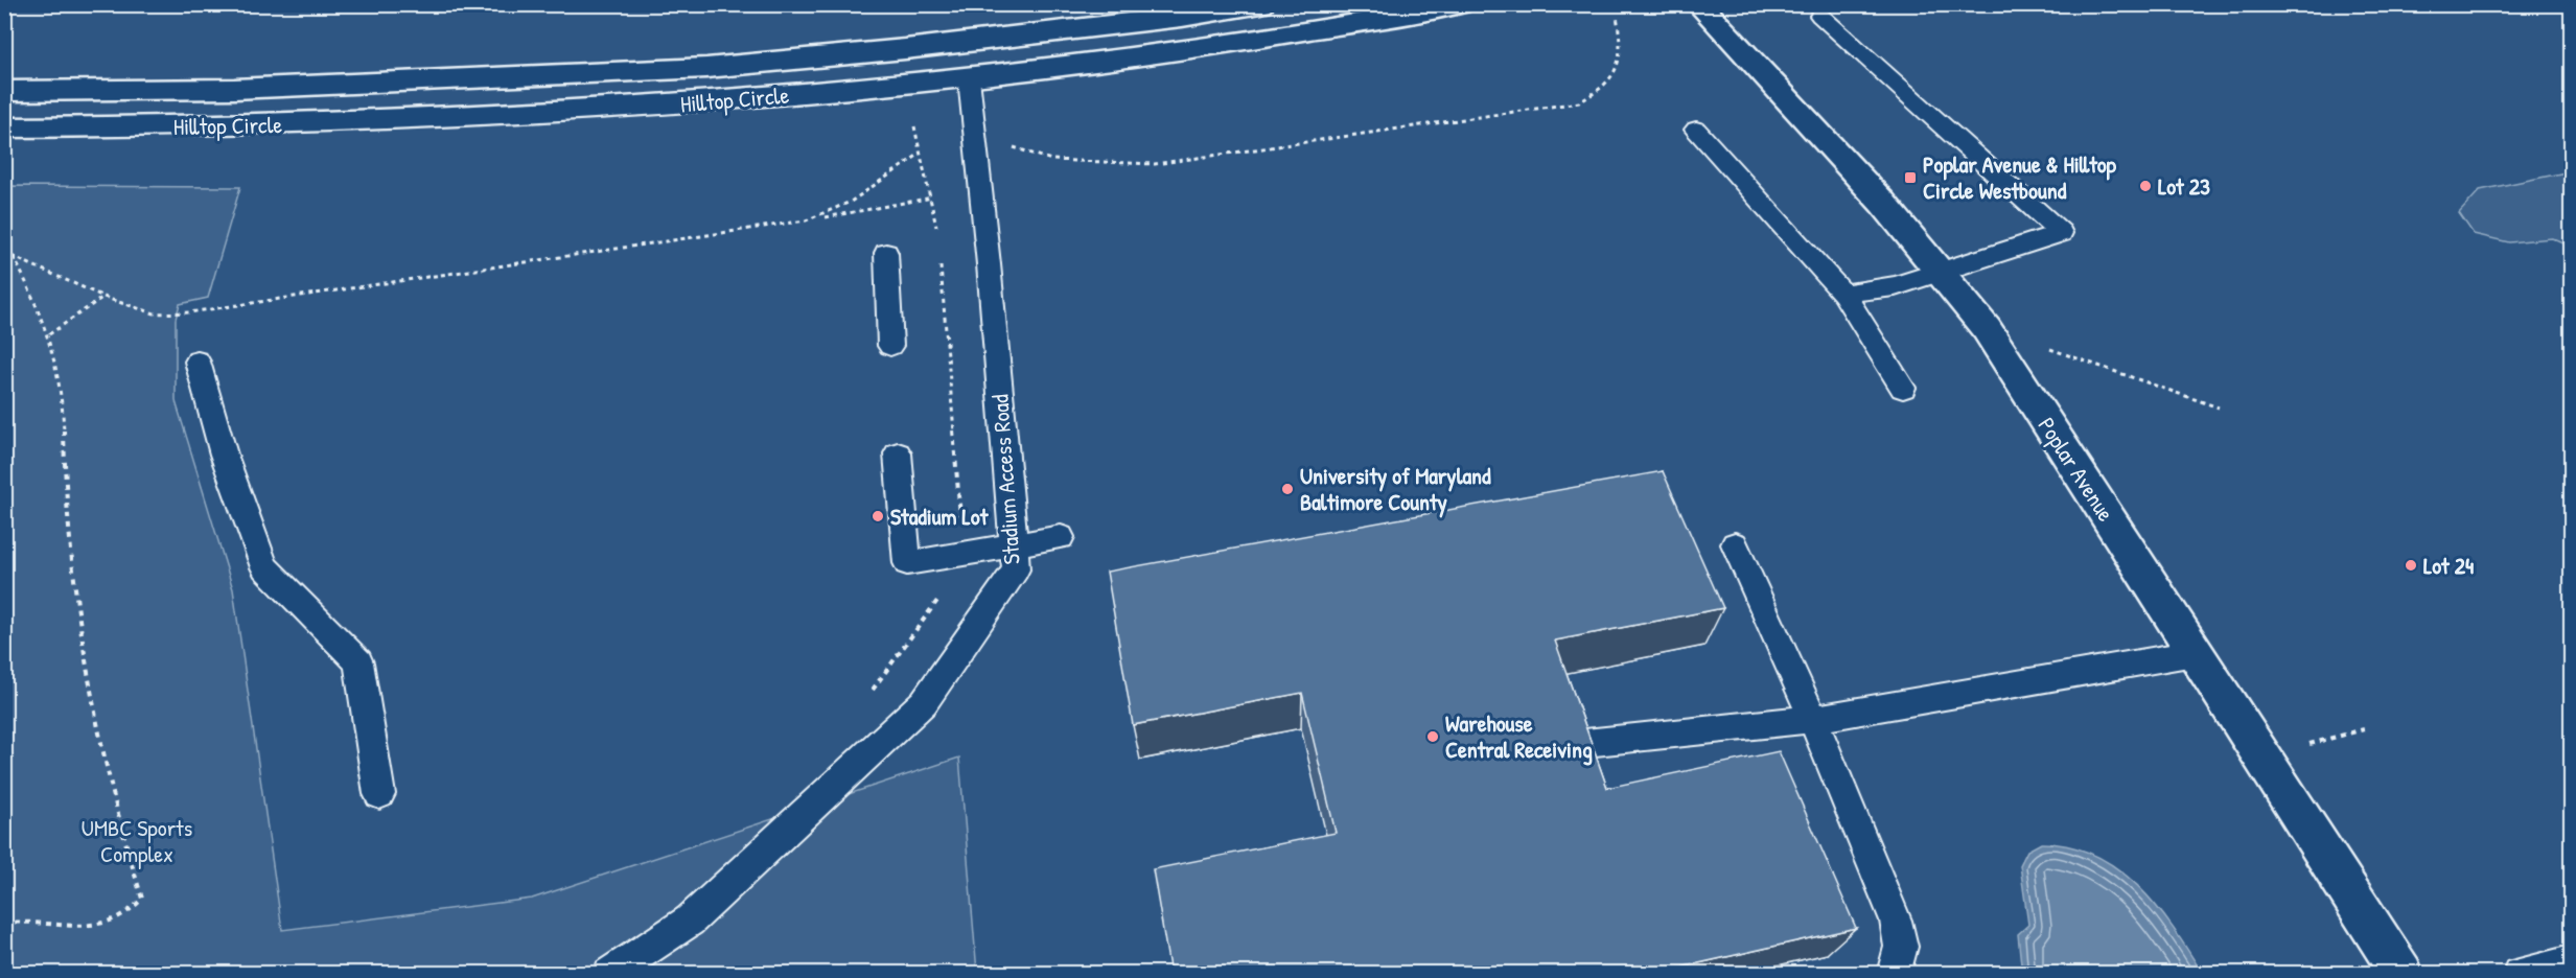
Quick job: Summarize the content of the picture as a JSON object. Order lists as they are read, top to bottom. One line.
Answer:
{"streets":{"street":["Hilltop Circle","Poplar Avenue"],"lane":["Stadium Access Road"]},"crossings":[["Hilltop Circle","Stadium Access Road"]],"parks":["UMBC Sports Complex"],"places":{"transit":["Poplar Avenue & Hilltop Circle Westbound"],"other":["Lot 23","University of Maryland Baltimore County","Stadium Lot","Lot 24","Warehouse Central Receiving"]}}
